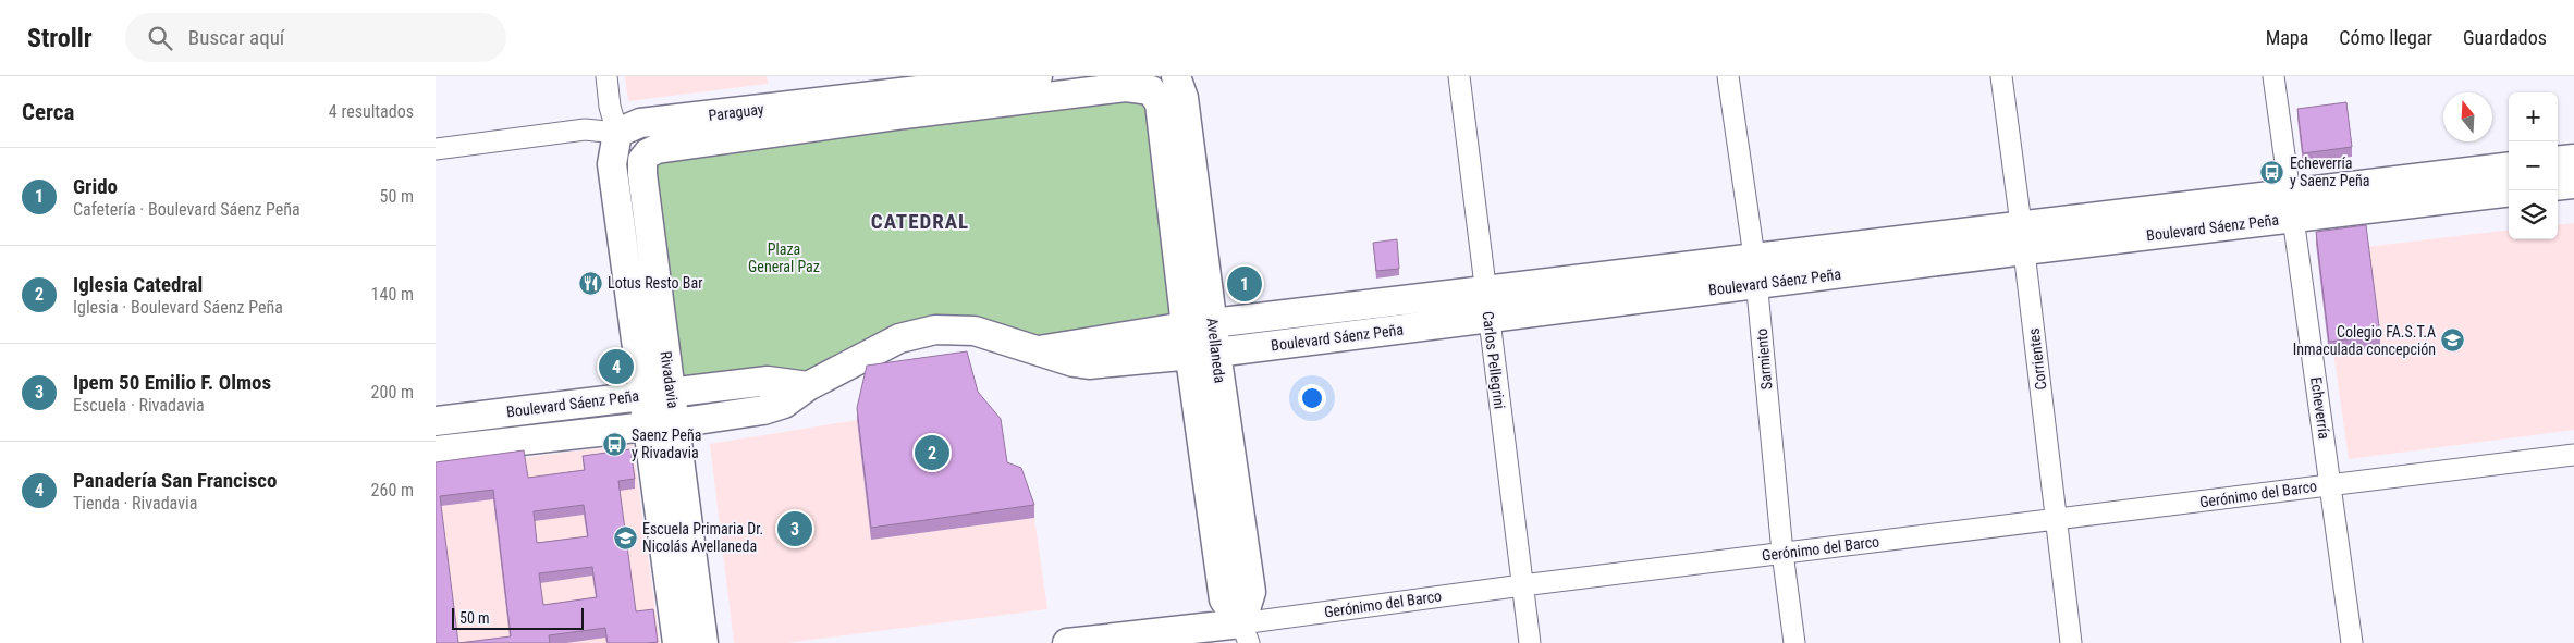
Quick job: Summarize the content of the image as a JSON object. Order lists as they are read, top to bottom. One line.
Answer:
{"streets":{"main road":["Paraguay","Boulevard Sáenz Peña","Avellaneda","Rivadavia","Gerónimo del Barco"],"street":["Sarmiento","Corrientes","Carlos Pellegrini","Echeverría"]},"crossings":[["Paraguay","Avellaneda"],["Paraguay","Rivadavia"],["Boulevard Sáenz Peña","Avellaneda"],["Boulevard Sáenz Peña","Sarmiento"],["Boulevard Sáenz Peña","Corrientes"],["Boulevard Sáenz Peña","Carlos Pellegrini"],["Boulevard Sáenz Peña","Rivadavia"],["Boulevard Sáenz Peña","Echeverría"],["Avellaneda","Gerónimo del Barco"],["Sarmiento","Gerónimo del Barco"],["Corrientes","Gerónimo del Barco"],["Carlos Pellegrini","Gerónimo del Barco"],["Echeverría","Gerónimo del Barco"]],"districts":["CATEDRAL"],"parks":["Plaza General Paz"],"places":{"bus stop":["Echeverría y Saenz Peña","Saenz Peña y Rivadavia"],"restaurant":["Lotus Resto Bar"],"school or university":["Colegio FA.S.T.A Inmaculada concepción","Escuela Primaria Dr. Nicolás Avellaneda"]},"scale_bar":"50 m","north":"top","page":{"header":"Strollr","search":"Buscar aquí","nav":["Mapa","Cómo llegar","Guardados"],"heading":["Cerca","4 resultados"],"map_buttons":["+","−"],"list":[{"mark":"1","name":"Grido","note":"Cafetería · Boulevard Sáenz Peña","value":"50 m"},{"mark":"2","name":"Iglesia Catedral","note":"Iglesia · Boulevard Sáenz Peña","value":"140 m"},{"mark":"3","name":"Ipem 50 Emilio F. Olmos","note":"Escuela · Rivadavia","value":"200 m"},{"mark":"4","name":"Panadería San Francisco","note":"Tienda · Rivadavia","value":"260 m"}],"pins":["1","4","2","3"],"scale":"50 m"}}
